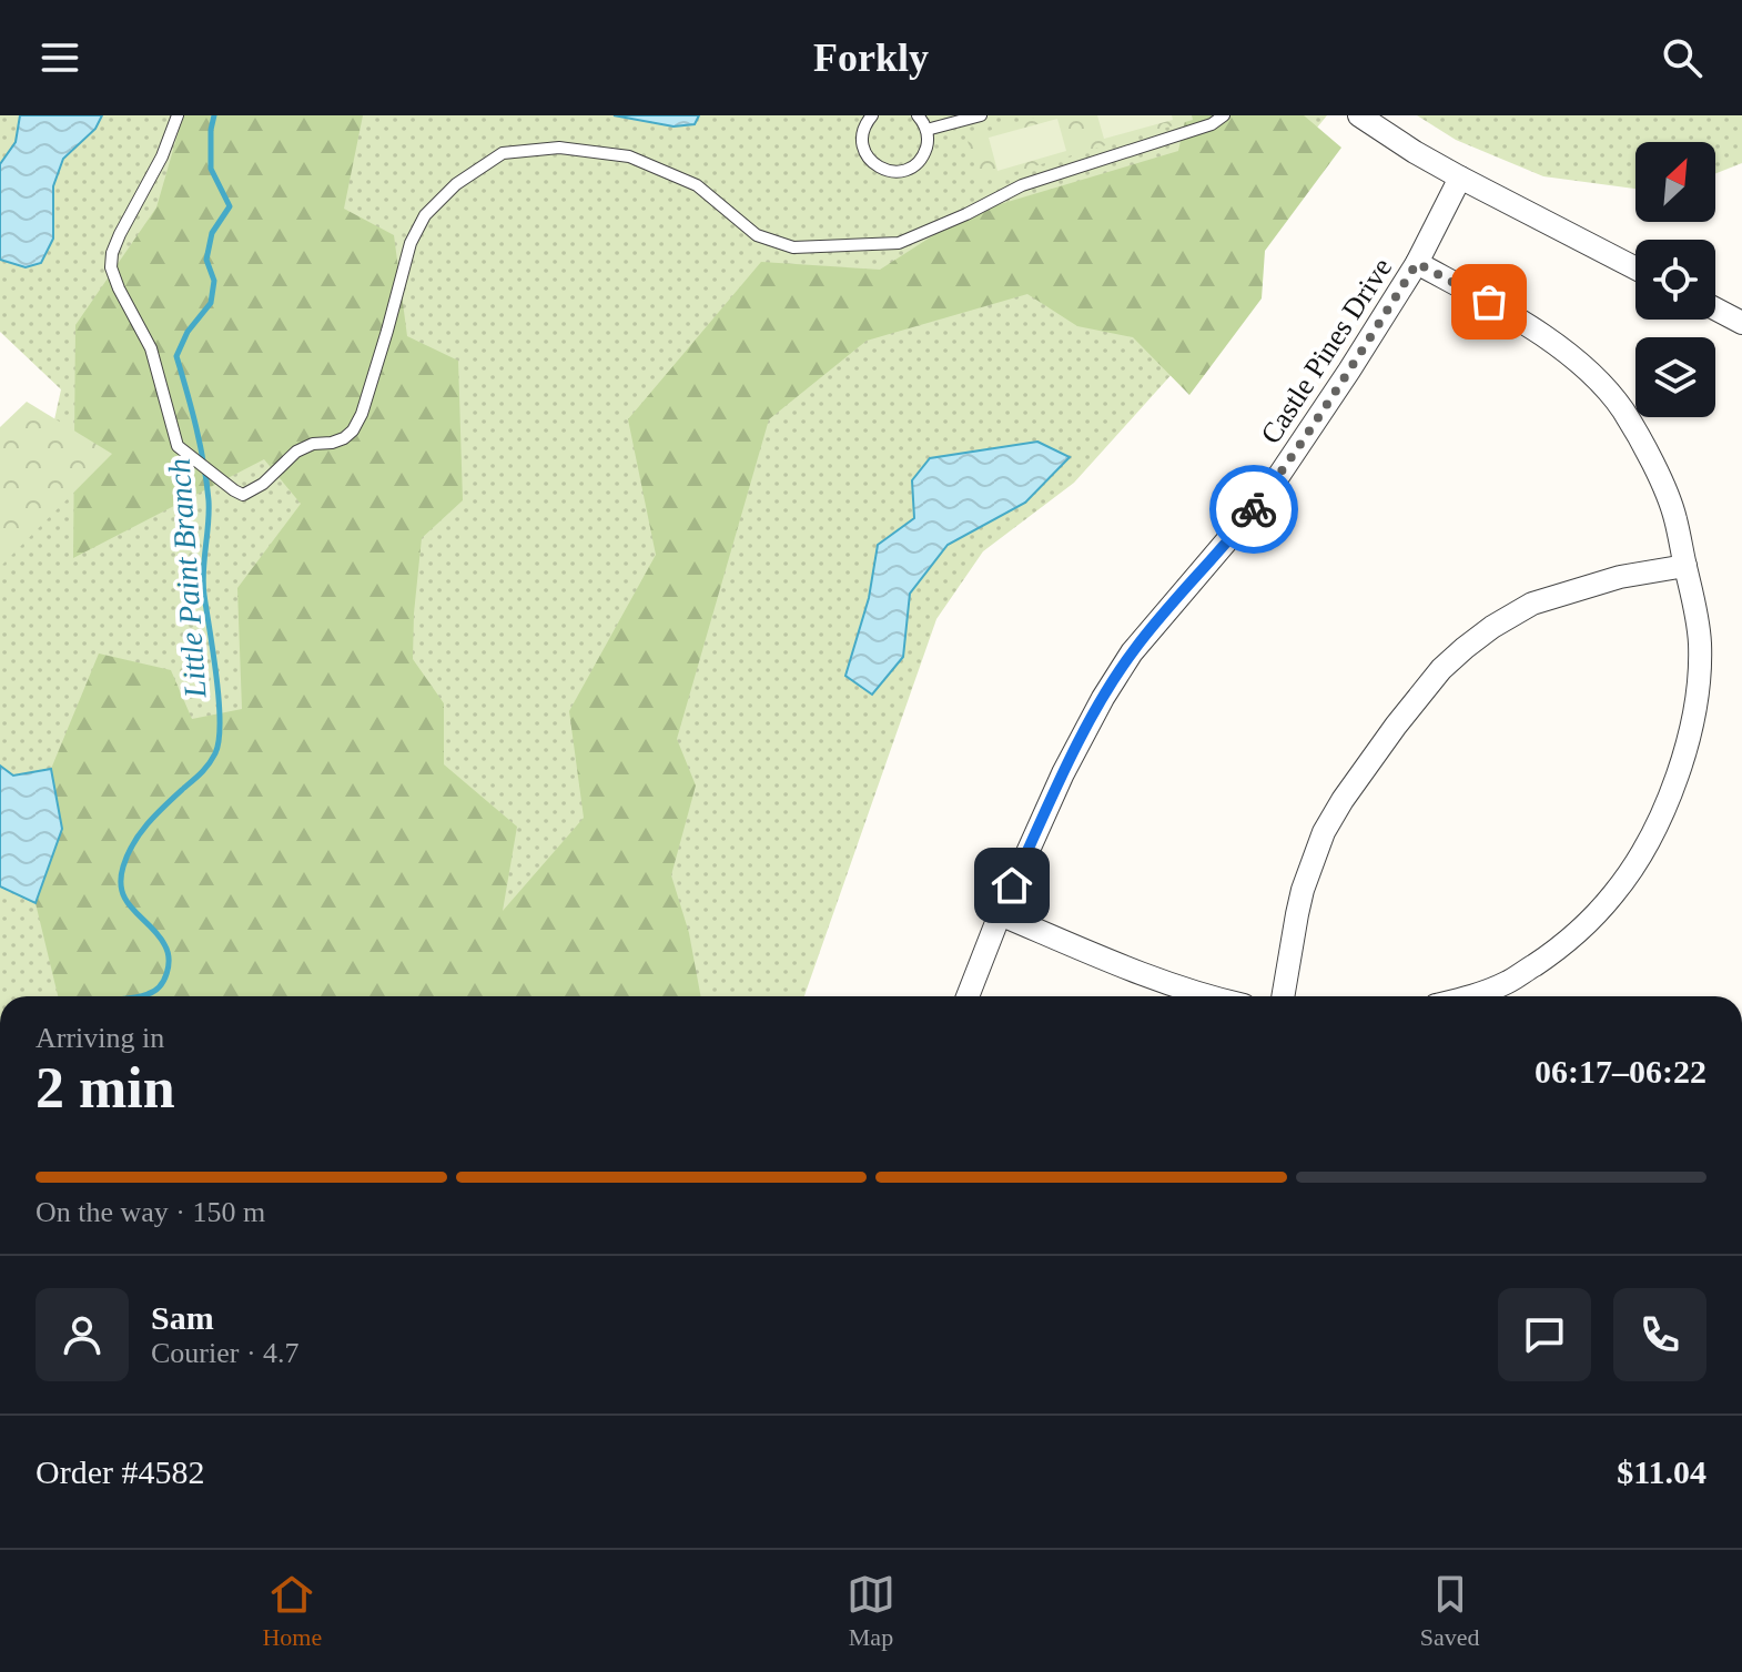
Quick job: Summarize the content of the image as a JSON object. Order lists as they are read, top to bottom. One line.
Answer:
{"streets":{"street":["Castle Pines Drive"]},"water":["Little Paint Branch"],"north":"top right","page":{"header":"Forkly","heading":["2 min","Arriving in","06:17–06:22"],"panel":["Sam","Courier · 4.7","Order #4582","$11.04"],"bar":"On the way · 150 m","tabs":["Home","Map","Saved"]}}
